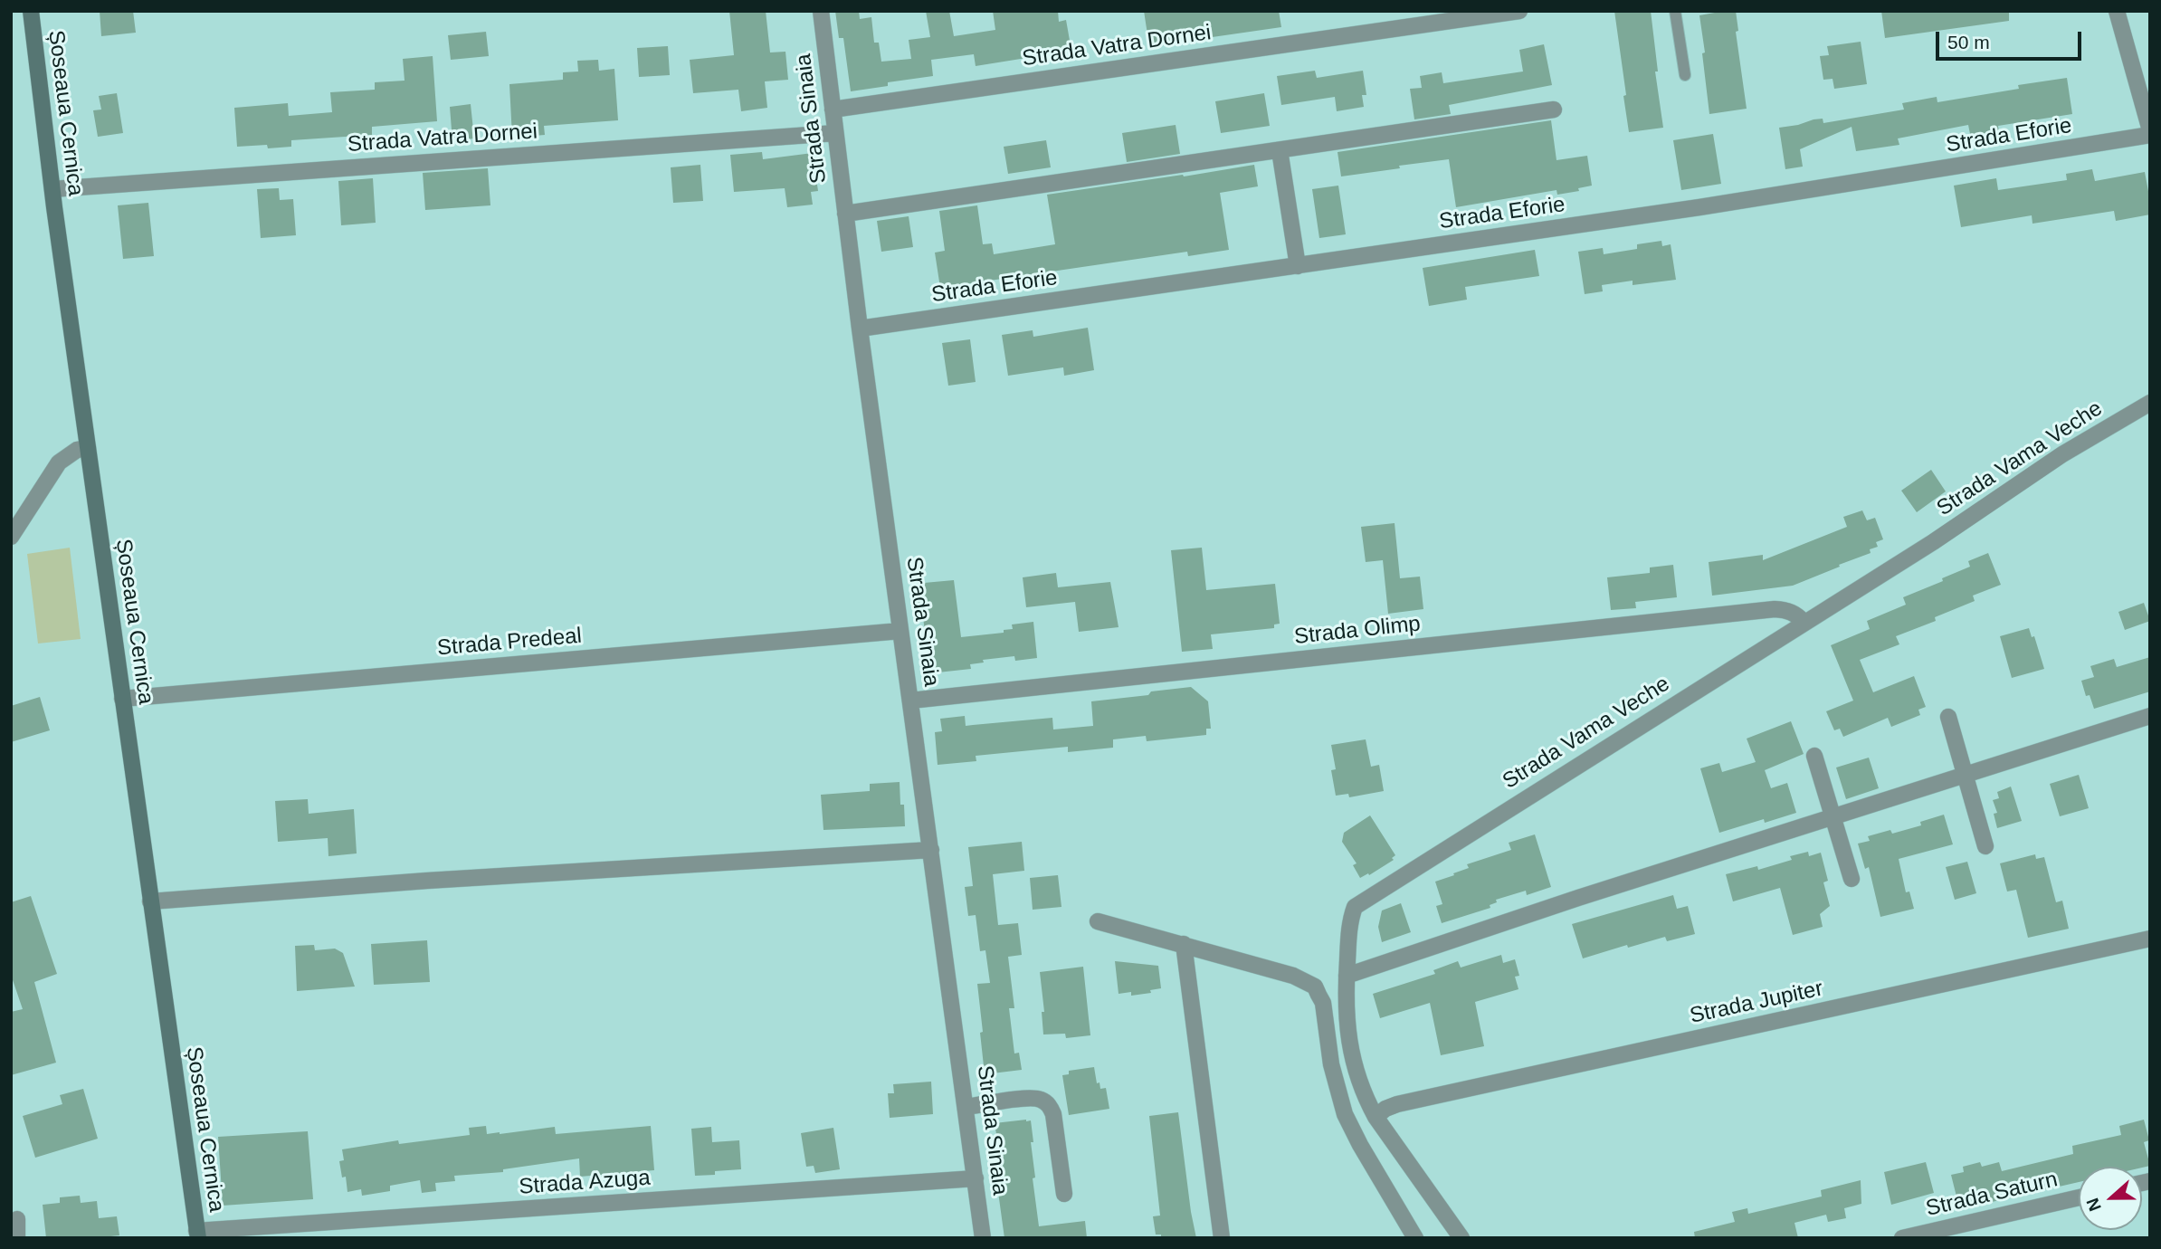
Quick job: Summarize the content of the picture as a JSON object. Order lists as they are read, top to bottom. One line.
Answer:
{"streets":{"street":["Strada Vatra Dornei","Șoseaua Cernica","Strada Sinaia","Strada Eforie","Strada Vama Veche","Strada Olimp","Strada Predeal","Strada Jupiter","Strada Azuga","Strada Saturn"]},"crossings":[["Strada Vatra Dornei","Șoseaua Cernica"],["Strada Vatra Dornei","Strada Sinaia"],["Șoseaua Cernica","Strada Predeal"],["Șoseaua Cernica","Strada Azuga"],["Strada Sinaia","Strada Eforie"],["Strada Sinaia","Strada Olimp"],["Strada Sinaia","Strada Predeal"],["Strada Sinaia","Strada Azuga"],["Strada Vama Veche","Strada Olimp"],["Strada Vama Veche","Strada Jupiter"]],"scale_bar":"50 m","north":"left"}
